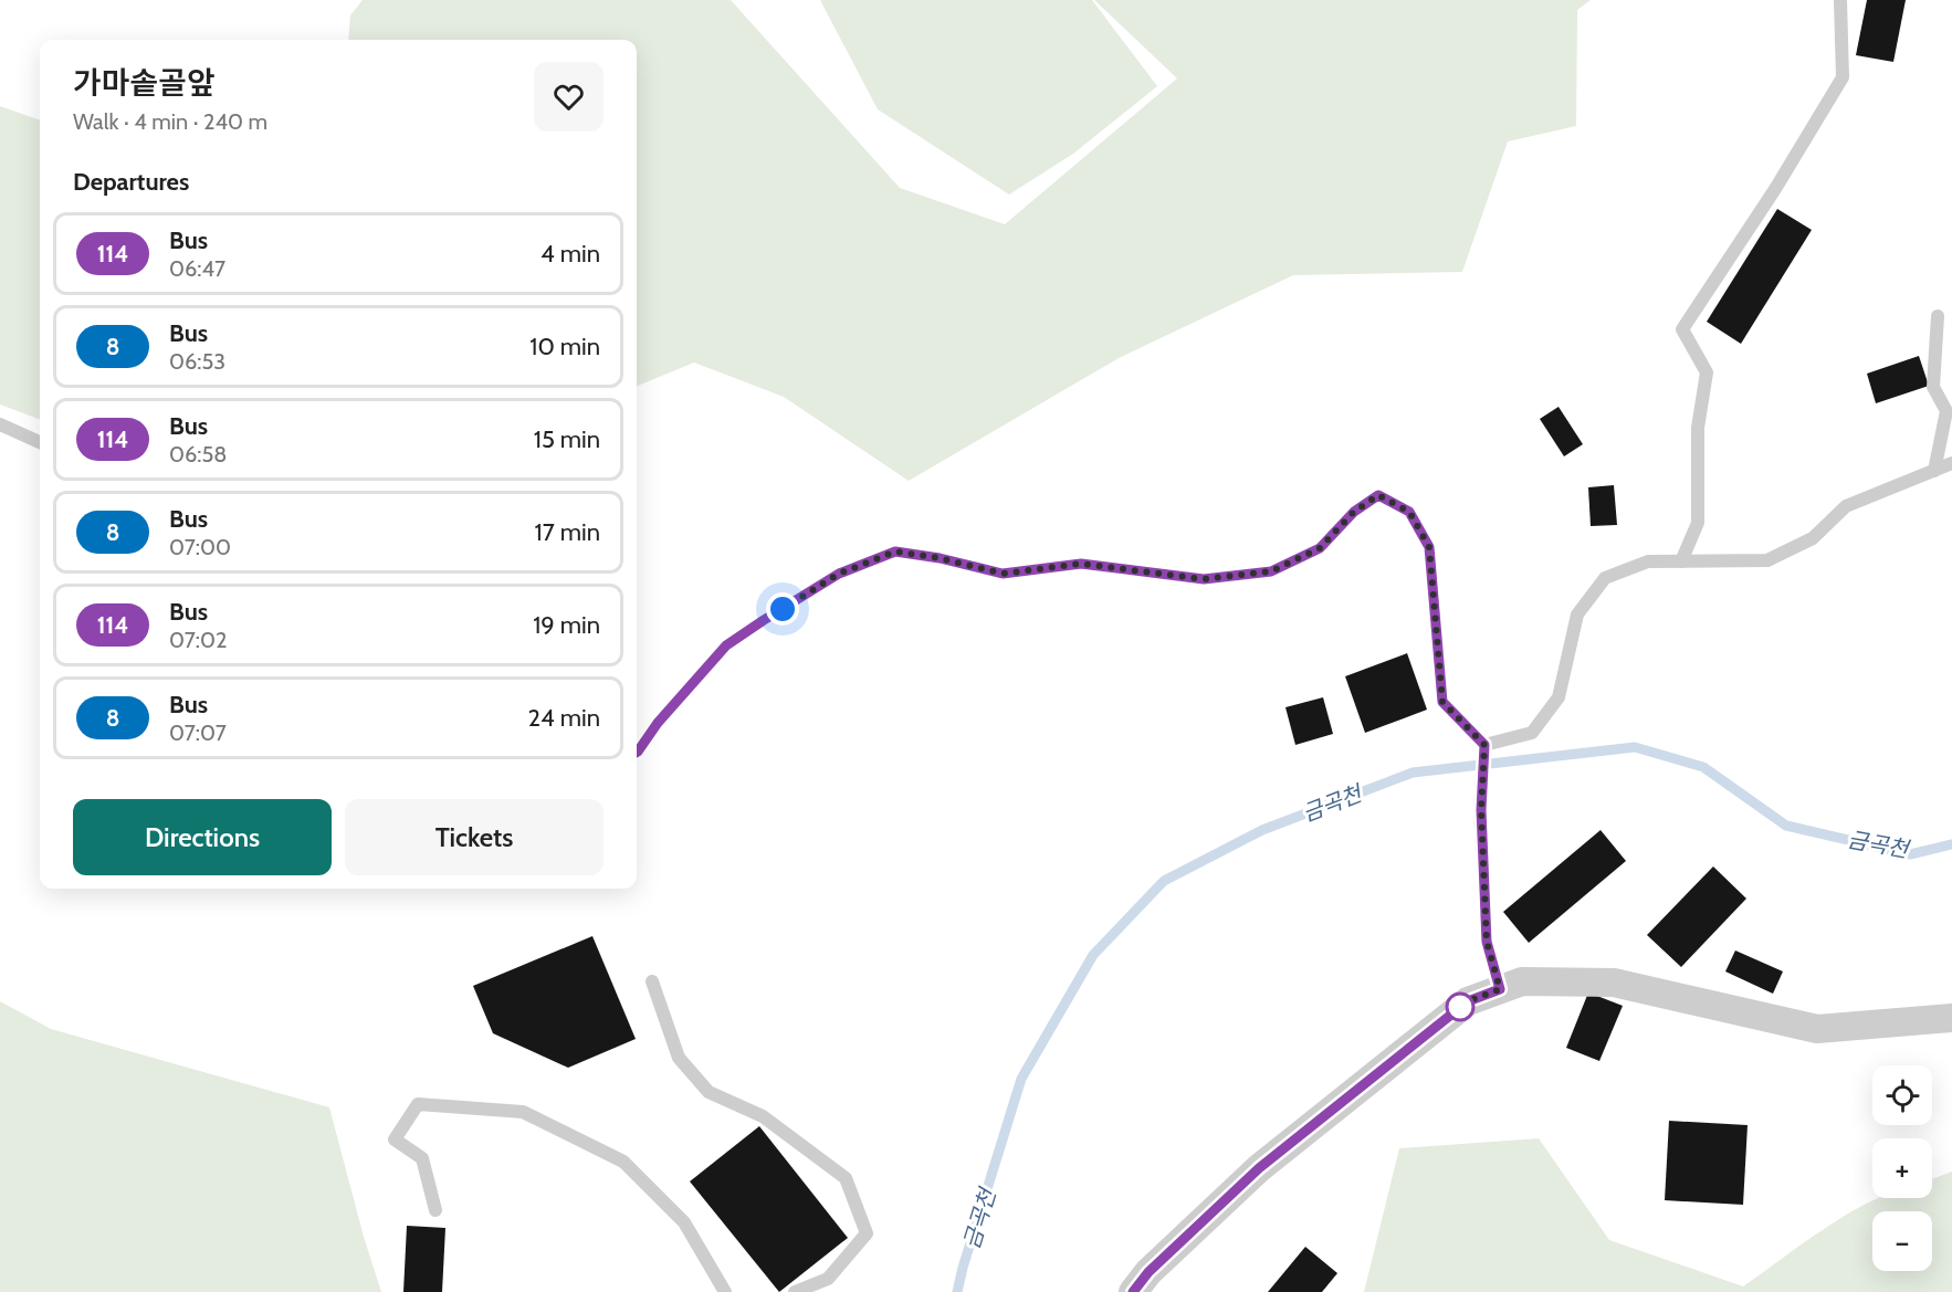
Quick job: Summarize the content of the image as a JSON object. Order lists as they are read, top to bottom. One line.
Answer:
{"water":["금곡천"],"lines":["bus line 114"],"page":{"heading":[["가마솥골앞","Walk · 4 min · 240 m"],"Departures"],"list":[{"mark":"114","name":"Bus","note":"06:47","value":"4 min"},{"mark":"8","name":"Bus","note":"06:53","value":"10 min"},{"mark":"114","name":"Bus","note":"06:58","value":"15 min"},{"mark":"8","name":"Bus","note":"07:00","value":"17 min"},{"mark":"114","name":"Bus","note":"07:02","value":"19 min"},{"mark":"8","name":"Bus","note":"07:07","value":"24 min"}],"buttons":["Directions","Tickets"],"map_buttons":["+","−"]}}
